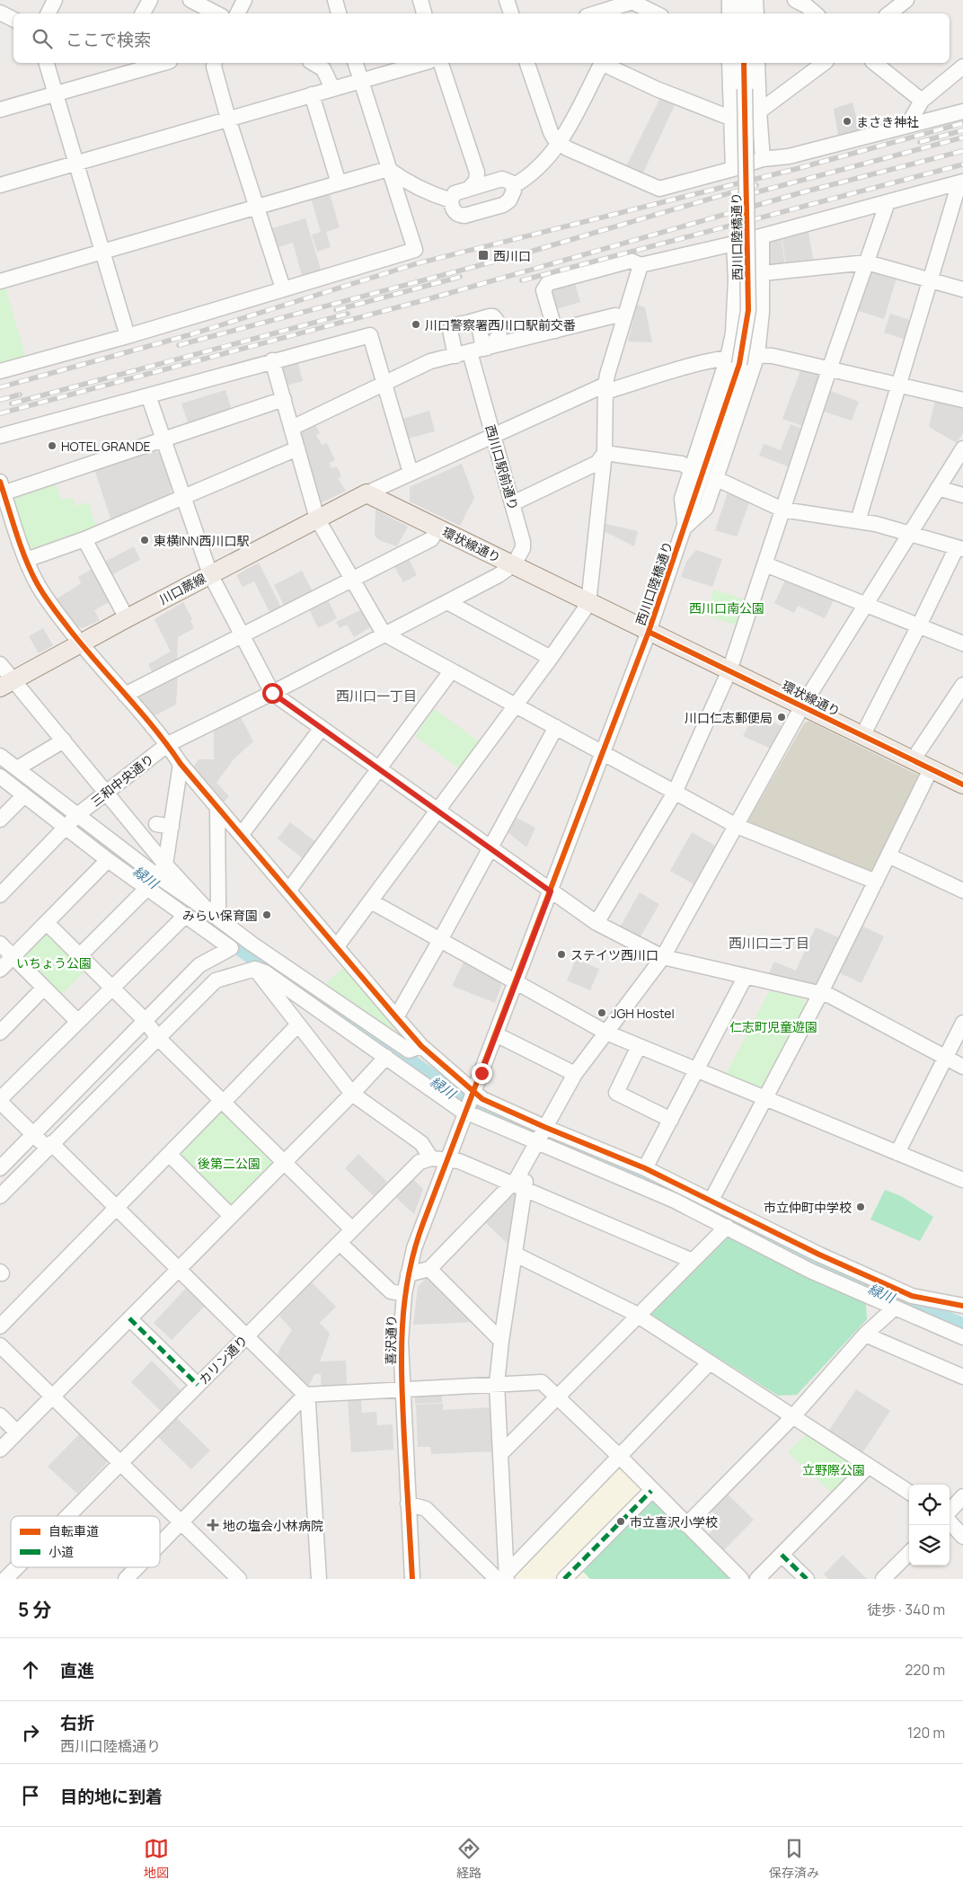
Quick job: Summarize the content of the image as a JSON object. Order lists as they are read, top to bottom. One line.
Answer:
{"streets":{"main road":["環状線通り","川口蕨線"],"street":["西川口陸橋通り","西川口駅前通り","三和中央通り","喜沢通り","カリン通り"]},"crossings":[["西川口陸橋通り","環状線通り"],["西川口陸橋通り","喜沢通り"],["西川口駅前通り","環状線通り"],["西川口駅前通り","三和中央通り"],["環状線通り","川口蕨線"],["環状線通り","三和中央通り"]],"districts":["西川口一丁目","西川口二丁目"],"water":["緑川"],"parks":["西川口南公園","いちょう公園","仁志町児童遊園","後第二公園","立野際公園"],"places":{"other":["まさき神社","川口警察署西川口駅前交番","HOTEL GRANDE","東横INN西川口駅","川口仁志郵便局","みらい保育園","ステイツ西川口","JGH Hostel","市立仲町中学校","市立喜沢小学校"],"transit":["西川口"],"health":["地の塩会小林病院"]},"legend":["自転車道","小道"],"page":{"search":"ここで検索","heading":["5 分","徒歩 · 340 m"],"list":[["直進","220 m"],["右折","西川口陸橋通り","120 m"],"目的地に到着"],"nav":["地図","経路","保存済み"]}}
